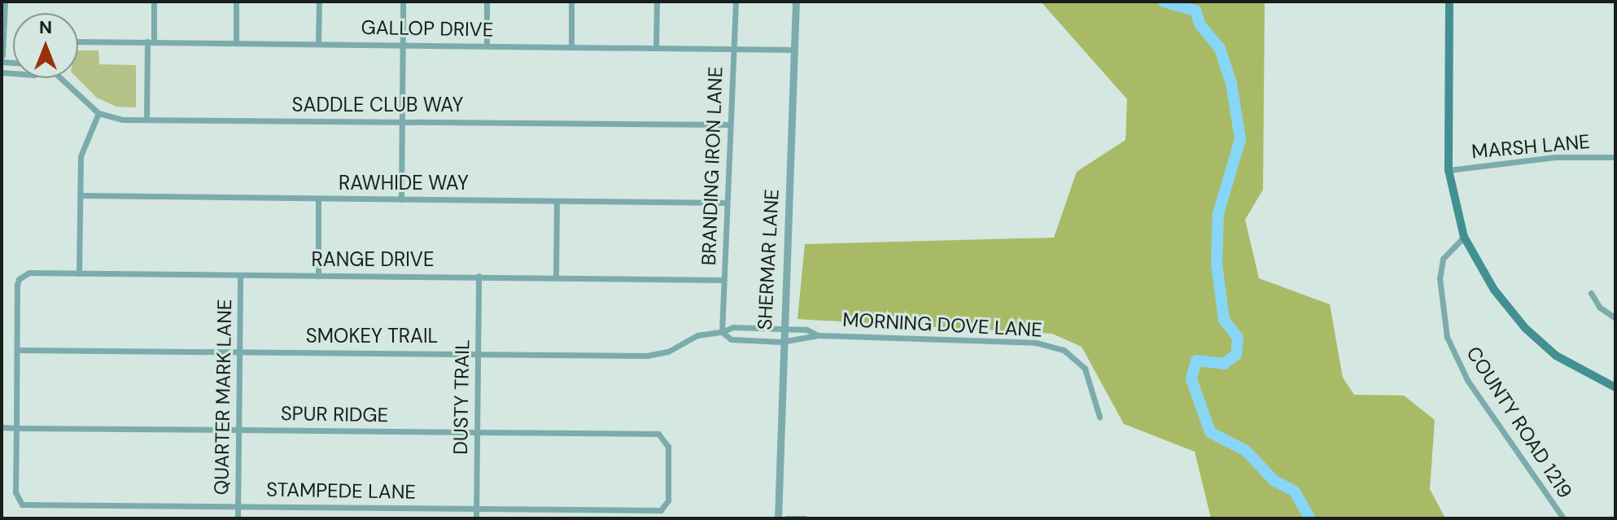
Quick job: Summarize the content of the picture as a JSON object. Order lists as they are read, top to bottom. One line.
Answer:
{"streets":{"street":["GALLOP DRIVE","SADDLE CLUB WAY","MARSH LANE","BRANDING IRON LANE","RAWHIDE WAY","RANGE DRIVE","SHERMAR LANE","MORNING DOVE LANE","SMOKEY TRAIL","QUARTER MARK LANE","DUSTY TRAIL","SPUR RIDGE","COUNTY ROAD 1219","STAMPEDE LANE"]},"crossings":[["GALLOP DRIVE","BRANDING IRON LANE"],["GALLOP DRIVE","SHERMAR LANE"],["SADDLE CLUB WAY","BRANDING IRON LANE"],["BRANDING IRON LANE","RAWHIDE WAY"],["BRANDING IRON LANE","RANGE DRIVE"],["BRANDING IRON LANE","SMOKEY TRAIL"],["RANGE DRIVE","SMOKEY TRAIL"],["RANGE DRIVE","QUARTER MARK LANE"],["RANGE DRIVE","DUSTY TRAIL"],["SHERMAR LANE","MORNING DOVE LANE"],["SHERMAR LANE","SMOKEY TRAIL"],["MORNING DOVE LANE","SMOKEY TRAIL"],["SMOKEY TRAIL","QUARTER MARK LANE"],["SMOKEY TRAIL","DUSTY TRAIL"],["QUARTER MARK LANE","SPUR RIDGE"],["QUARTER MARK LANE","STAMPEDE LANE"],["DUSTY TRAIL","SPUR RIDGE"],["DUSTY TRAIL","STAMPEDE LANE"],["SPUR RIDGE","STAMPEDE LANE"]],"north":"top"}
